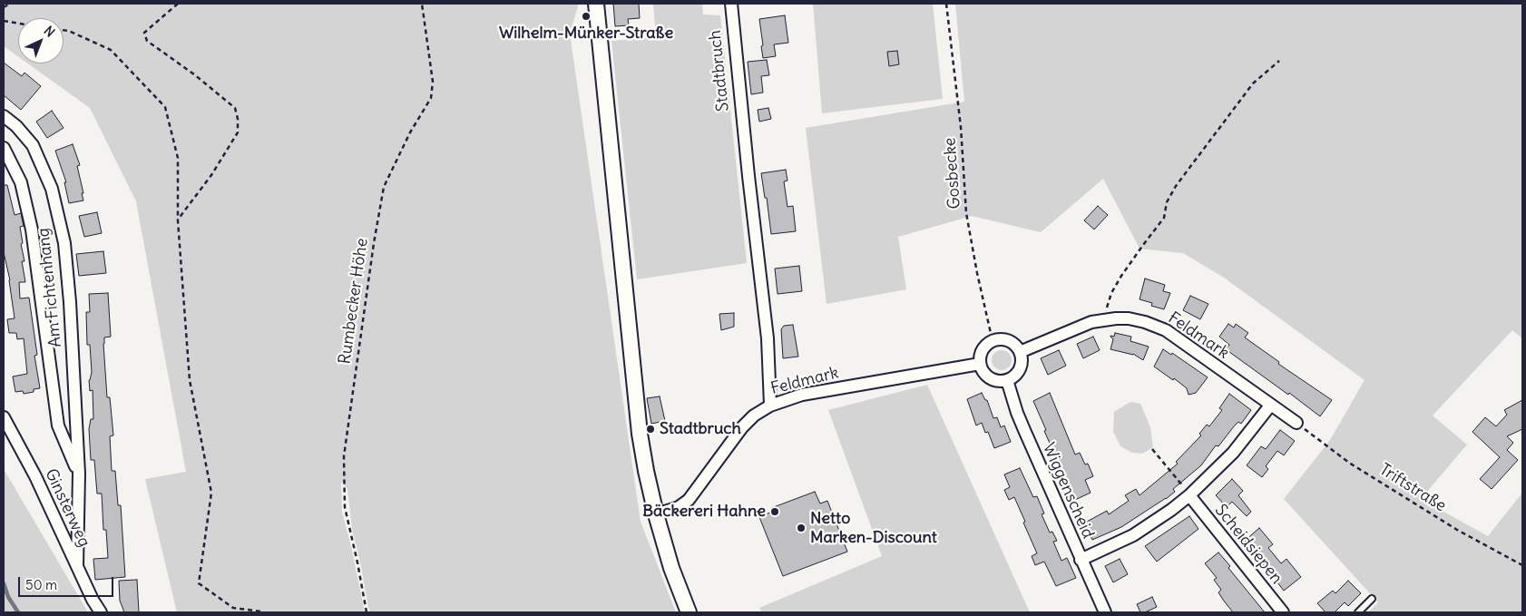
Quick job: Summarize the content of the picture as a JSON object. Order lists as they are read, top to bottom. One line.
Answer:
{"streets":{"street":["Stadtbruch","Am Fichtenhang","Feldmark","Wiggenscheid","Ginsterweg","Scheidsiepen"],"path":["Gosbecke","Rumbecker Höhe","Triftstraße"]},"crossings":[["Stadtbruch","Feldmark"],["Gosbecke","Feldmark"],["Gosbecke","Wiggenscheid"],["Am Fichtenhang","Ginsterweg"],["Feldmark","Triftstraße"],["Feldmark","Wiggenscheid"]],"places":["Wilhelm-Münker-Straße","Stadtbruch","Bäckereri Hahne","Netto Marken-Discount"],"scale_bar":"50 m","north":"top right"}
